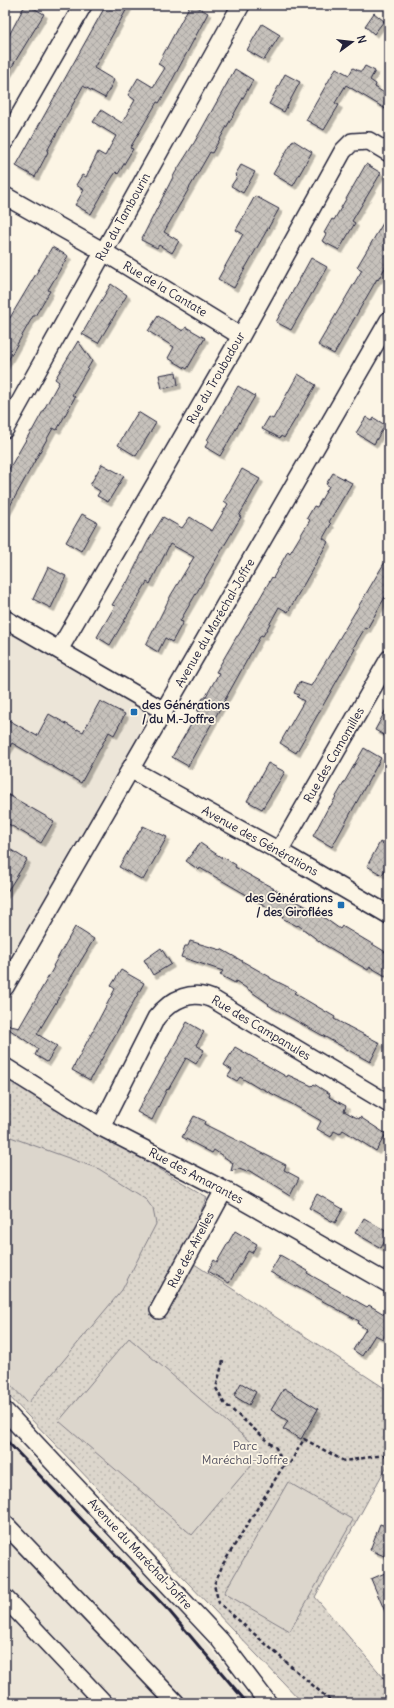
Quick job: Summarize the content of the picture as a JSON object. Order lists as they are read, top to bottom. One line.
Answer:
{"streets":{"street":["Rue du Tambourin","Rue de la Cantate","Rue du Troubadour","Avenue du Maréchal-Joffre","Rue des Camomilles","Avenue des Générations","Rue des Campanules","Rue des Amarantes","Rue des Airelles"]},"crossings":[["Rue du Tambourin","Rue de la Cantate"],["Rue de la Cantate","Rue du Troubadour"],["Avenue du Maréchal-Joffre","Avenue des Générations"],["Rue des Camomilles","Avenue des Générations"],["Rue des Campanules","Rue des Amarantes"],["Rue des Amarantes","Rue des Airelles"]],"parks":["Parc Maréchal-Joffre"],"places":{"transit":["des Générations / du M.-Joffre","des Générations / des Giroflées"]},"north":"right"}
